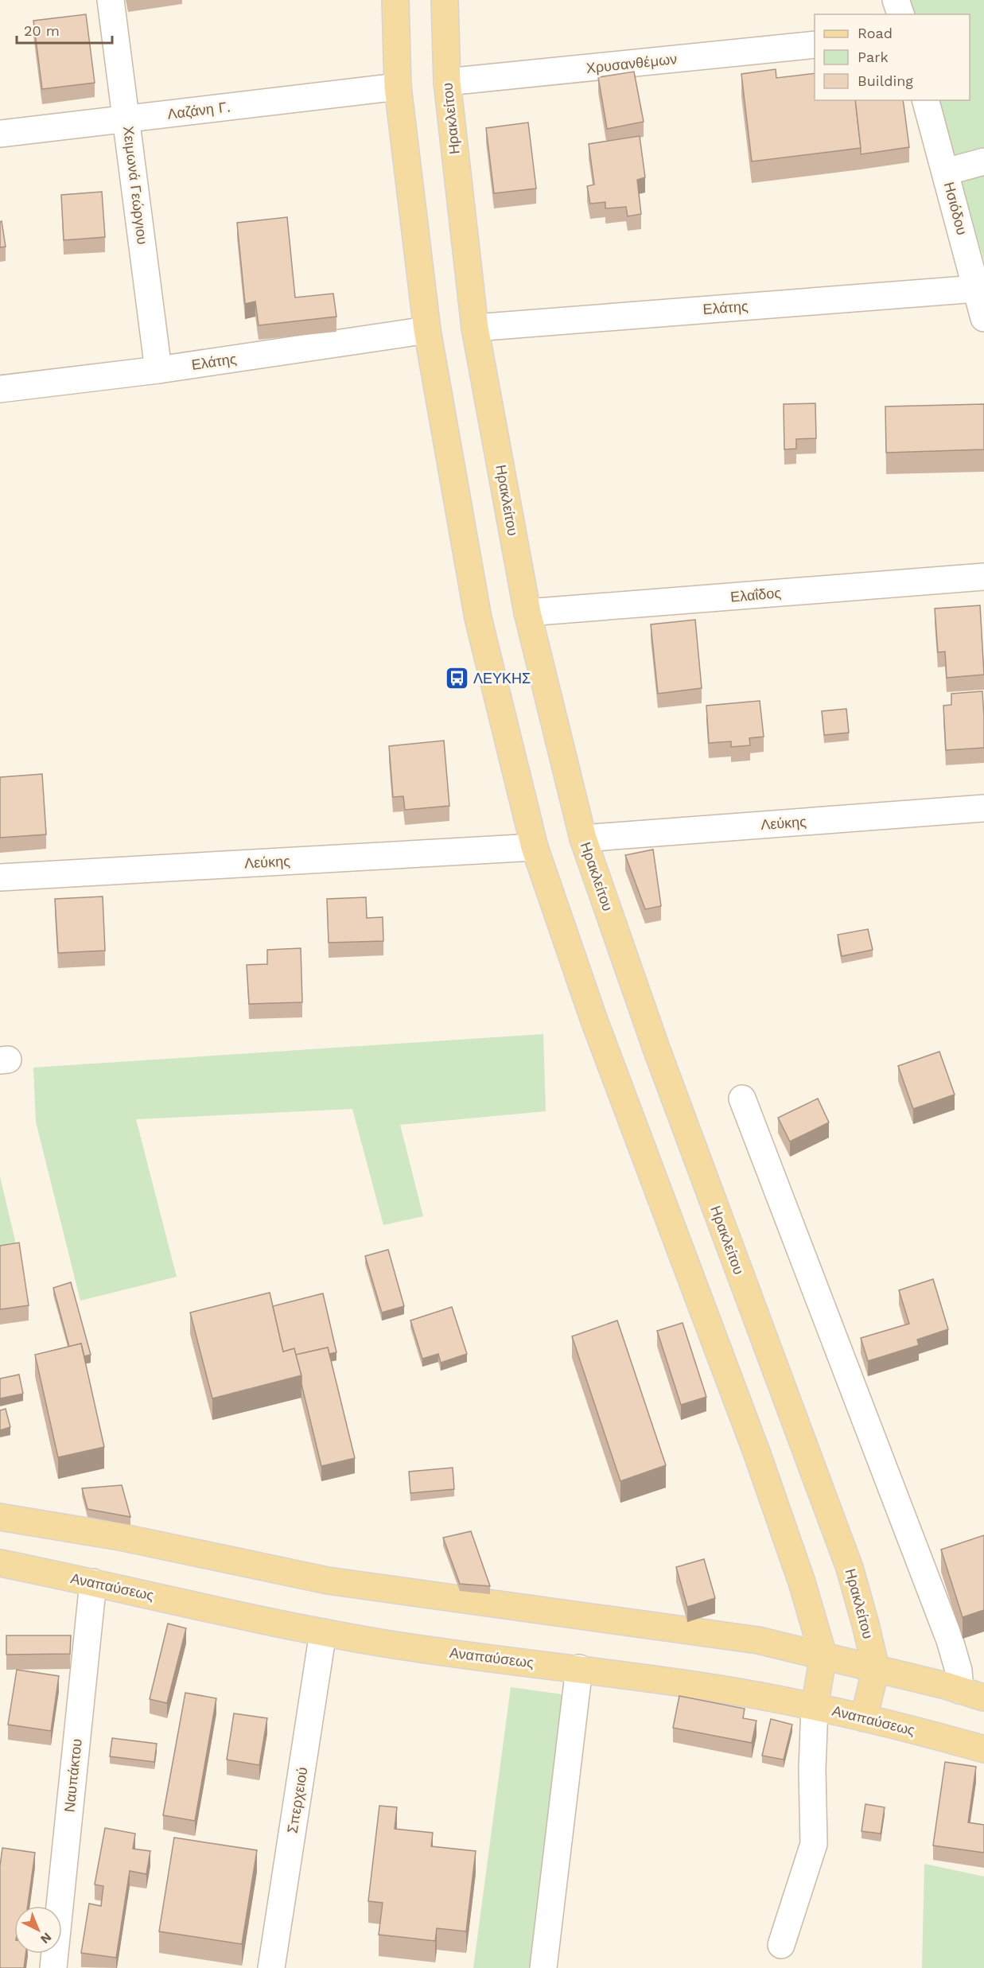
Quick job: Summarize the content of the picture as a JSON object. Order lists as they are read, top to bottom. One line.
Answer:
{"streets":{"main road":["Ηρακλείτου","Αναπαύσεως"],"street":["Χρυσανθέμων","Λαζάνη Γ.","Χειμωνά Γεώργιου","Ησιόδου","Ελάτης","Ελαΐδος","Λεύκης","Ναυπάκτου","Σπερχειού"]},"crossings":[["Χρυσανθέμων","Ηρακλείτου"],["Λαζάνη Γ.","Χειμωνά Γεώργιου"],["Ηρακλείτου","Ελάτης"],["Ηρακλείτου","Ελαΐδος"],["Ηρακλείτου","Λεύκης"],["Ηρακλείτου","Αναπαύσεως"],["Χειμωνά Γεώργιου","Ελάτης"],["Ησιόδου","Ελάτης"],["Αναπαύσεως","Ναυπάκτου"],["Αναπαύσεως","Σπερχειού"]],"places":{"bus stop":["ΛΕΥΚΗΣ"]},"legend":["Road","Park","Building"],"scale_bar":"20 m","north":"bottom right"}
